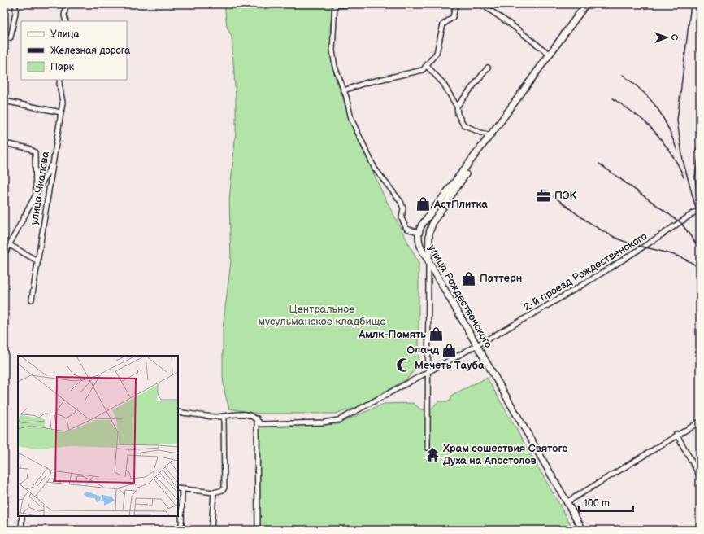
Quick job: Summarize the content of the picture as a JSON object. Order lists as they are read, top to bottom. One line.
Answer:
{"streets":{"main road":["улица Рождественского"],"street":["улица Чкалова","2-й проезд Рождественского"]},"crossings":[["2-й проезд Рождественского","улица Рождественского"]],"parks":["Центральное мусульманское кладбище"],"places":{"office":["ПЭК"],"shop":["АстПлитка","Паттерн","Амлк-Память","Оланд"],"mosque":["Мечеть Тауба"],"temple":["Храм сошествия Святого Духа на Апостолов"]},"legend":["Улица","Железная дорога","Парк"],"scale_bar":"100 m","north":"right"}
